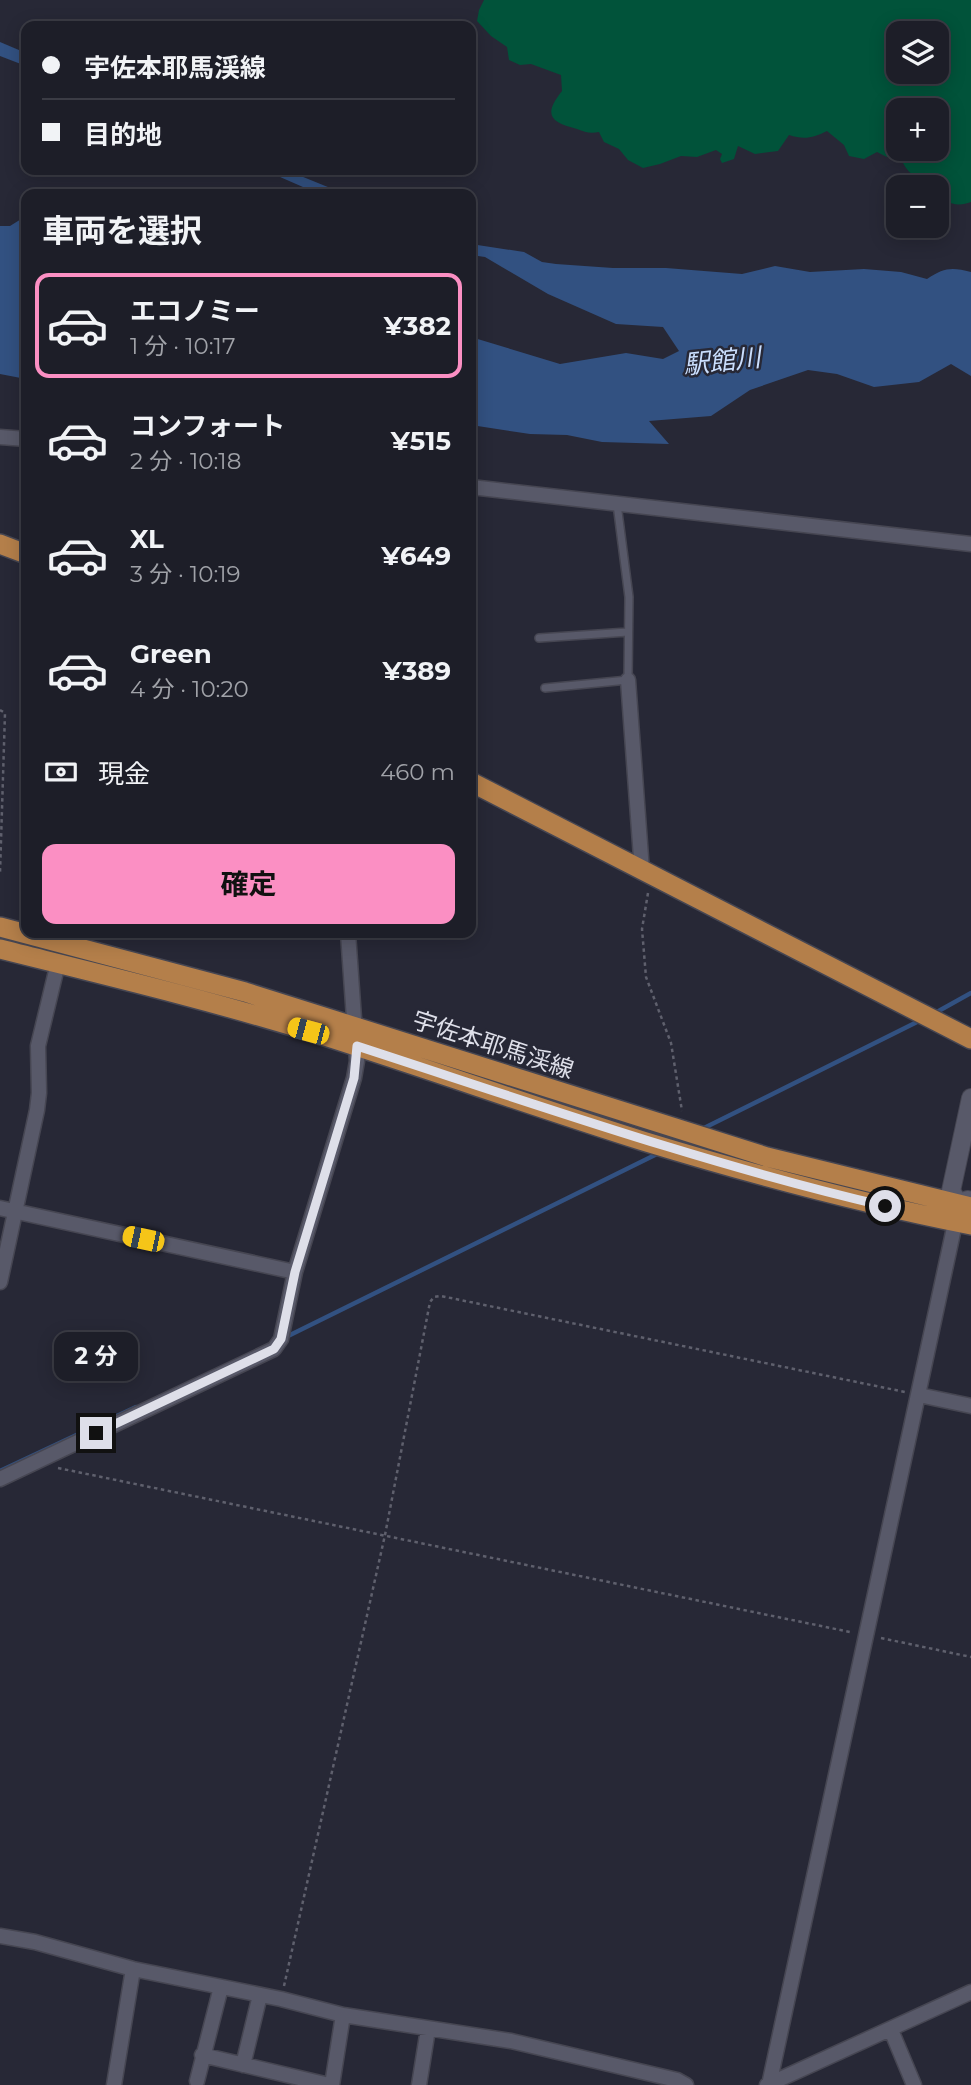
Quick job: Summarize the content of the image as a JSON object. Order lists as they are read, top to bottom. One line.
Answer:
{"streets":{"main road":["宇佐本耶馬渓線"]},"water":["駅館川"],"page":{"map_buttons":["+","−"],"banner":["宇佐本耶馬渓線","目的地"],"heading":"車両を選択","list":[{"name":"エコノミー","note":"1 分 · 10:17","value":"¥382"},{"name":"コンフォート","note":"2 分 · 10:18","value":"¥515"},{"name":"XL","note":"3 分 · 10:19","value":"¥649"},{"name":"Green","note":"4 分 · 10:20","value":"¥389"}],"pay":["現金","460 m"],"buttons":"確定","bubble":"2 分"}}
